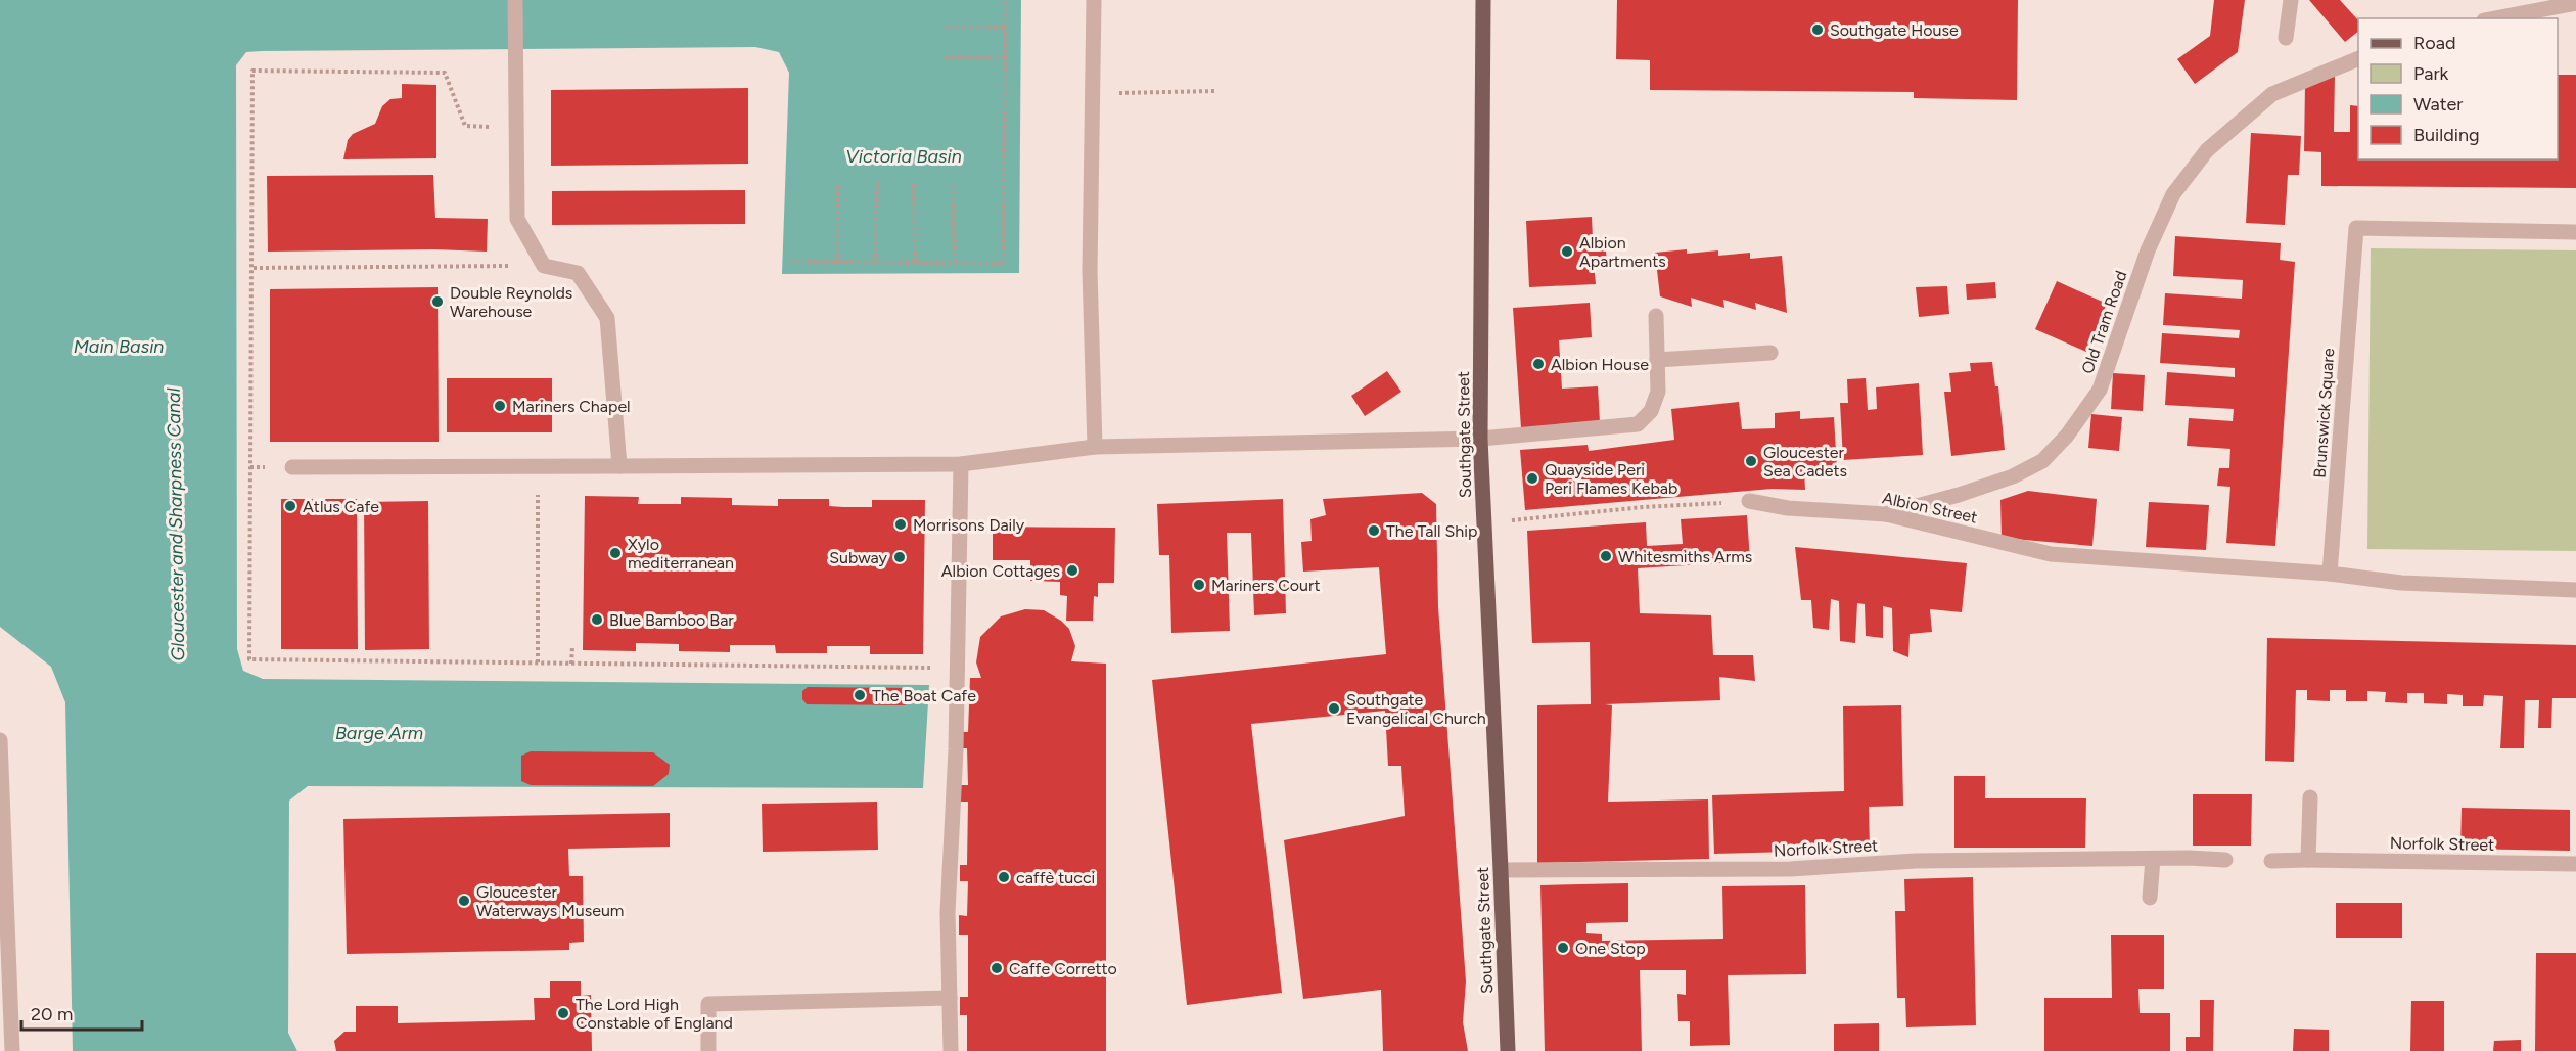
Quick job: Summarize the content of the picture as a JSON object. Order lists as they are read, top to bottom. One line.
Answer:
{"streets":{"main road":["Southgate Street"],"street":["Old Tram Road","Brunswick Square","Albion Street","Norfolk Street"]},"crossings":[["Old Tram Road","Albion Street"],["Brunswick Square","Albion Street"],["Southgate Street","Norfolk Street"]],"water":["Victoria Basin","Main Basin","Gloucester and Sharpness Canal","Barge Arm"],"places":["Southgate House","Albion Apartments","Double Reynolds Warehouse","Albion House","Mariners Chapel","Gloucester Sea Cadets","Quayside Peri Peri Flames Kebab","Atlus Cafe","Morrisons Daily","The Tall Ship","Xylo mediterranean","Whitesmiths Arms","Subway","Albion Cottages","Mariners Court","Blue Bamboo Bar","The Boat Cafe","Southgate Evangelical Church","caffè tucci","Gloucester Waterways Museum","One Stop","Caffe Corretto","The Lord High Constable of England"],"legend":["Road","Park","Water","Building"],"scale_bar":"20 m"}
